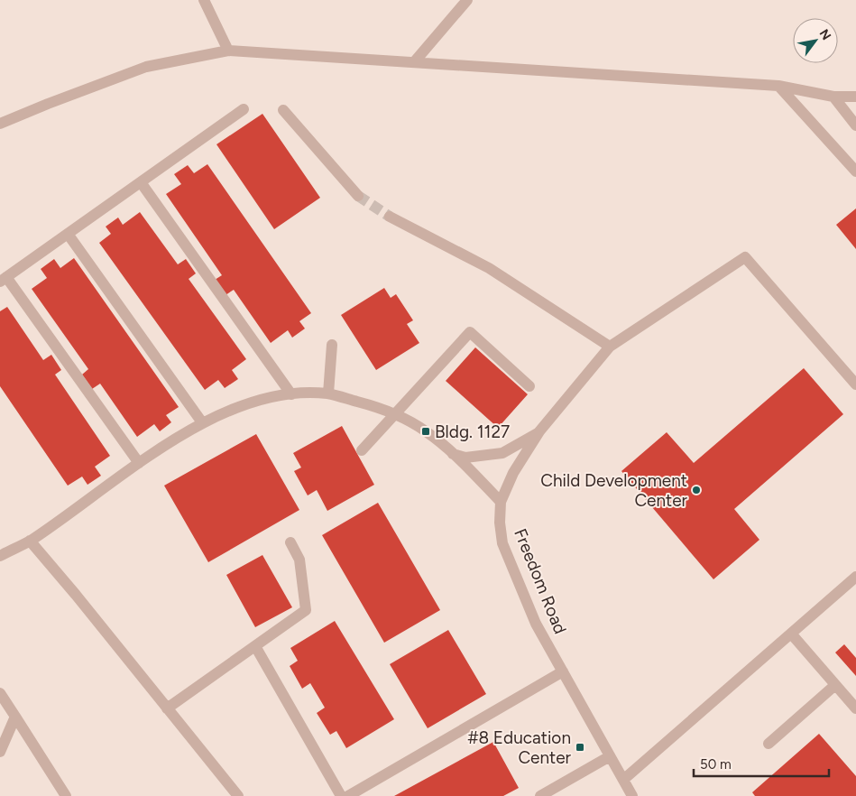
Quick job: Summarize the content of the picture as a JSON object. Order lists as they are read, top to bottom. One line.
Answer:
{"streets":{"street":["Freedom Road"]},"places":{"transit":["Bldg. 1127","#8 Education Center"],"other":["Child Development Center"]},"scale_bar":"50 m","north":"top right"}
